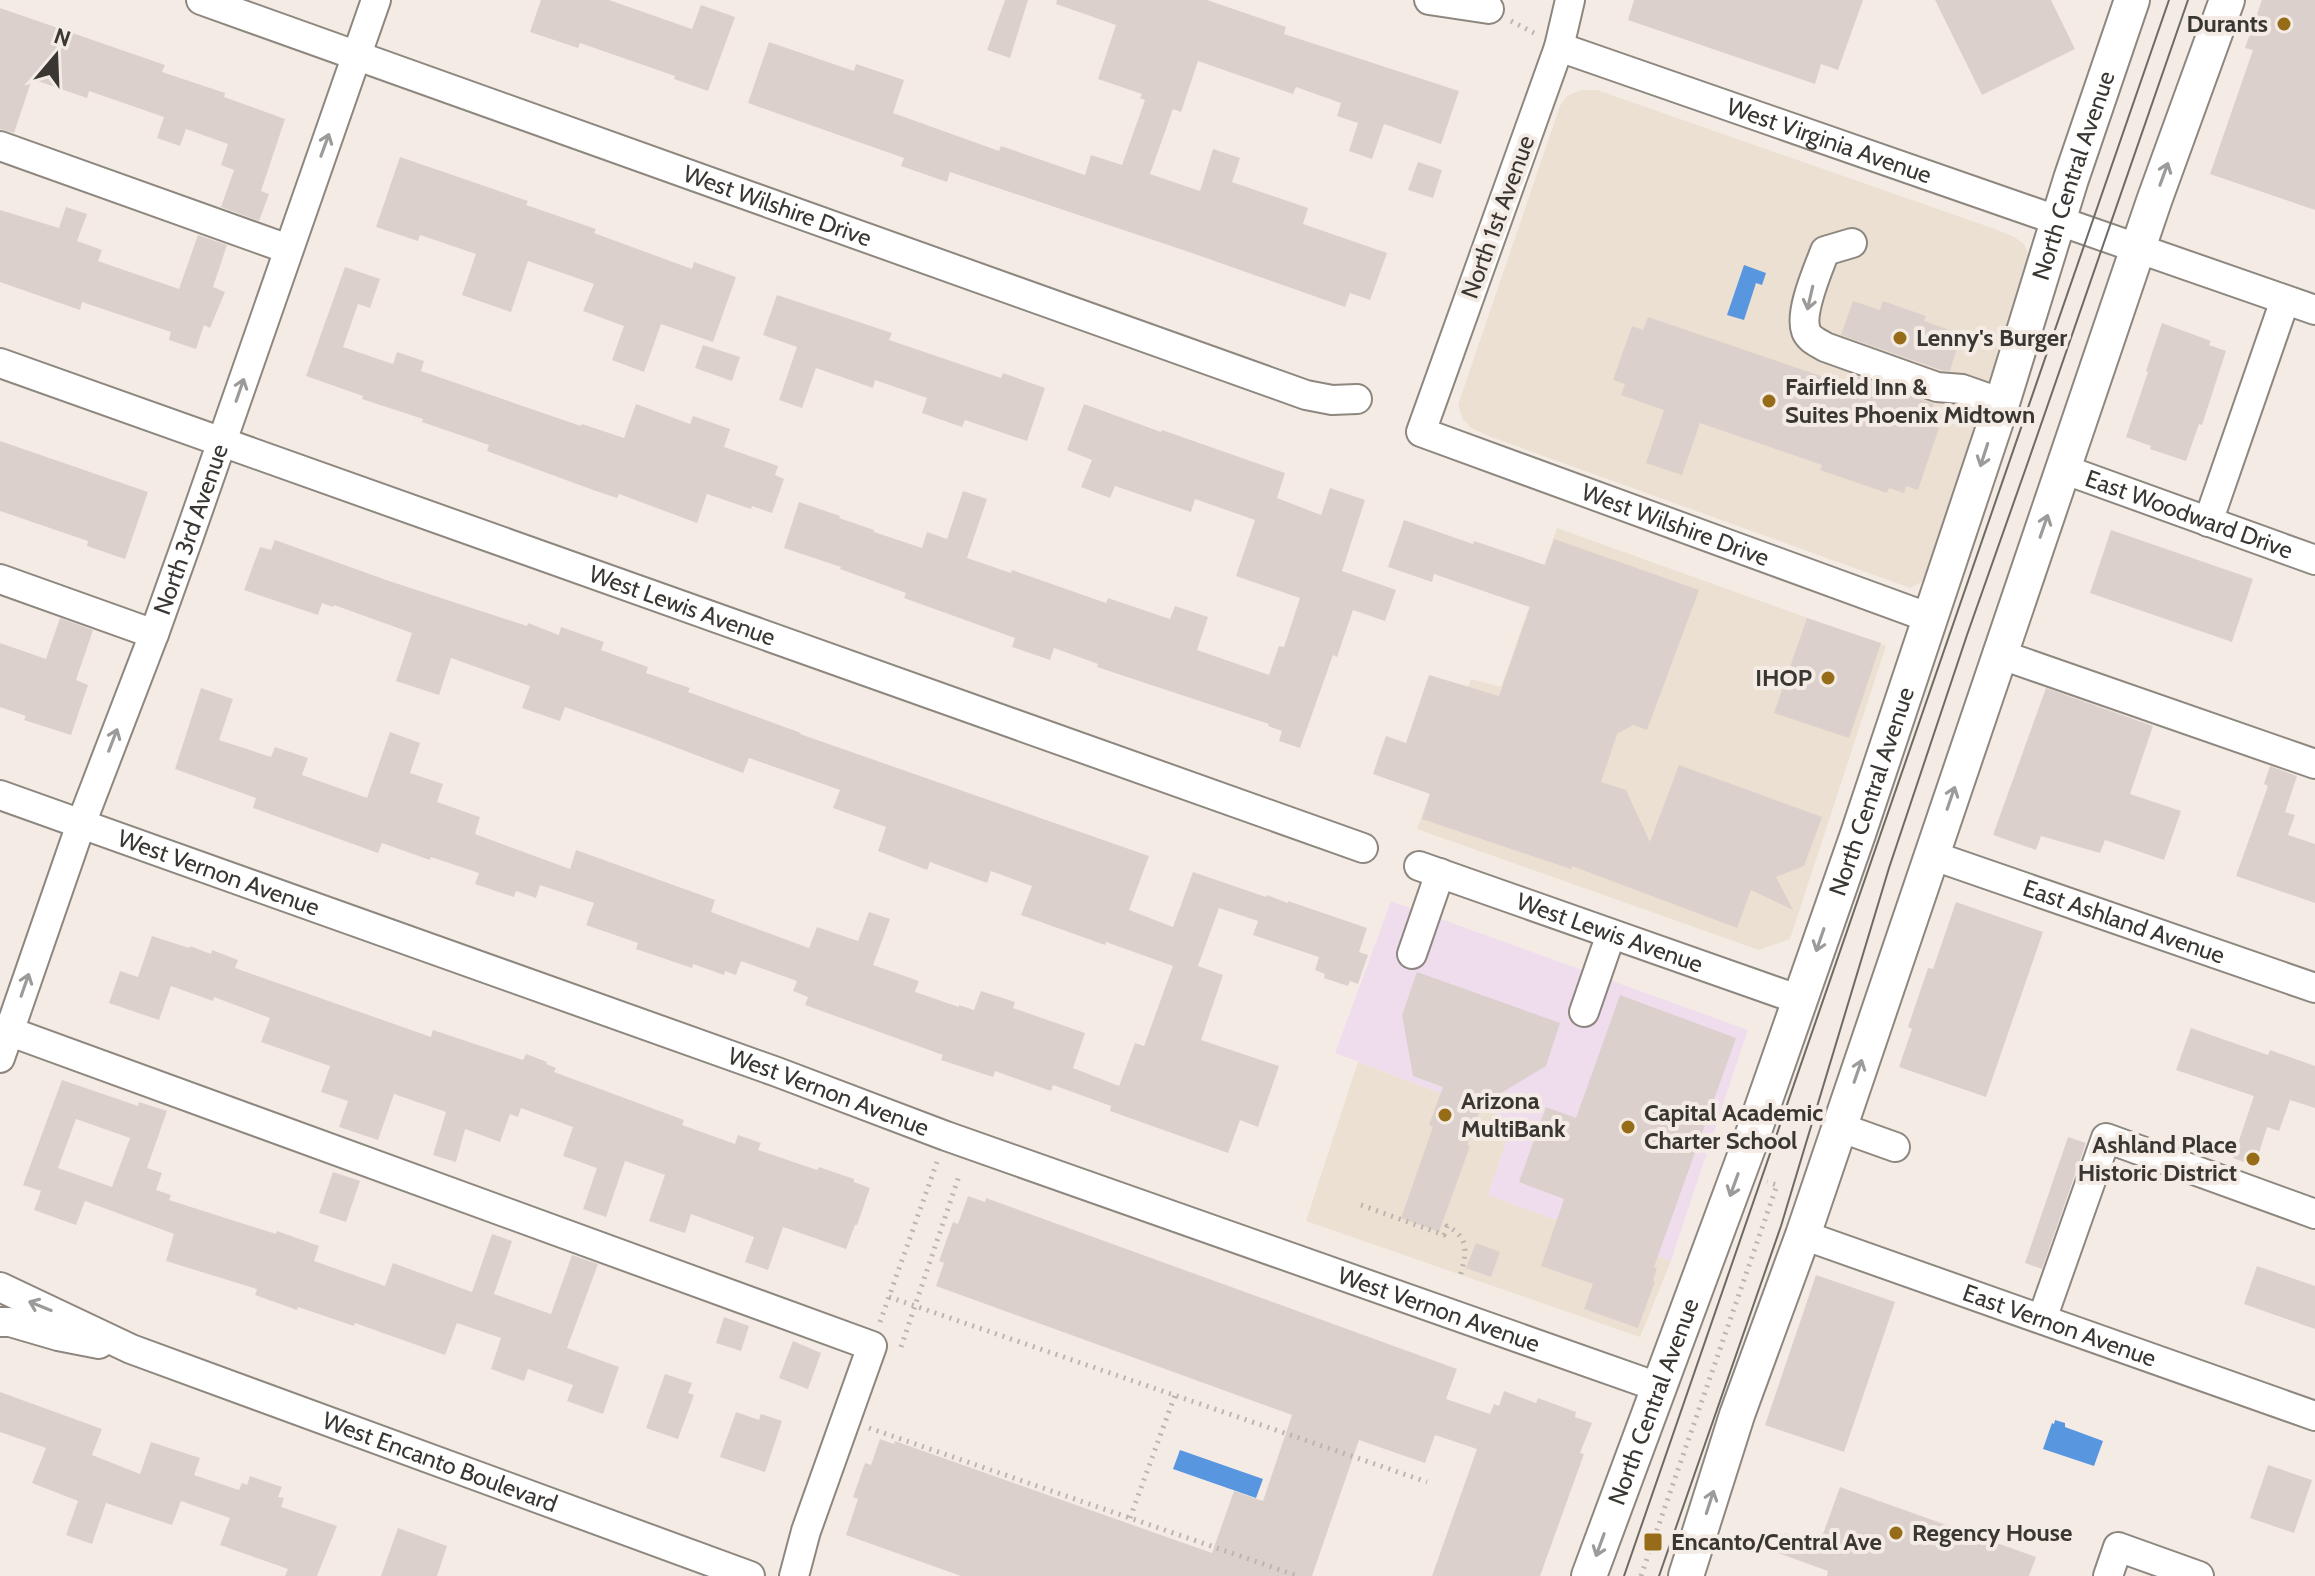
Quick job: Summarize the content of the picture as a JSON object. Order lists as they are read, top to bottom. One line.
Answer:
{"streets":{"main road":["North Central Avenue"],"street":["West Virginia Avenue","West Wilshire Drive","North 1st Avenue","East Woodward Drive","North 3rd Avenue","West Lewis Avenue","West Vernon Avenue","East Ashland Avenue","East Vernon Avenue","West Encanto Boulevard"]},"crossings":[["West Virginia Avenue","North Central Avenue"],["West Virginia Avenue","North 1st Avenue"],["North Central Avenue","West Wilshire Drive"],["North Central Avenue","West Lewis Avenue"],["North Central Avenue","West Vernon Avenue"],["West Wilshire Drive","North 1st Avenue"],["West Wilshire Drive","North 3rd Avenue"],["North 3rd Avenue","West Lewis Avenue"],["North 3rd Avenue","West Vernon Avenue"]],"one_way":["North 3rd Avenue"],"places":{"other":["Durants","Lenny's Burger","Fairfield Inn & Suites Phoenix Midtown","IHOP","Arizona MultiBank","Capital Academic Charter School","Ashland Place Historic District","Regency House"],"transit":["Encanto/Central Ave"]},"north":"top"}
